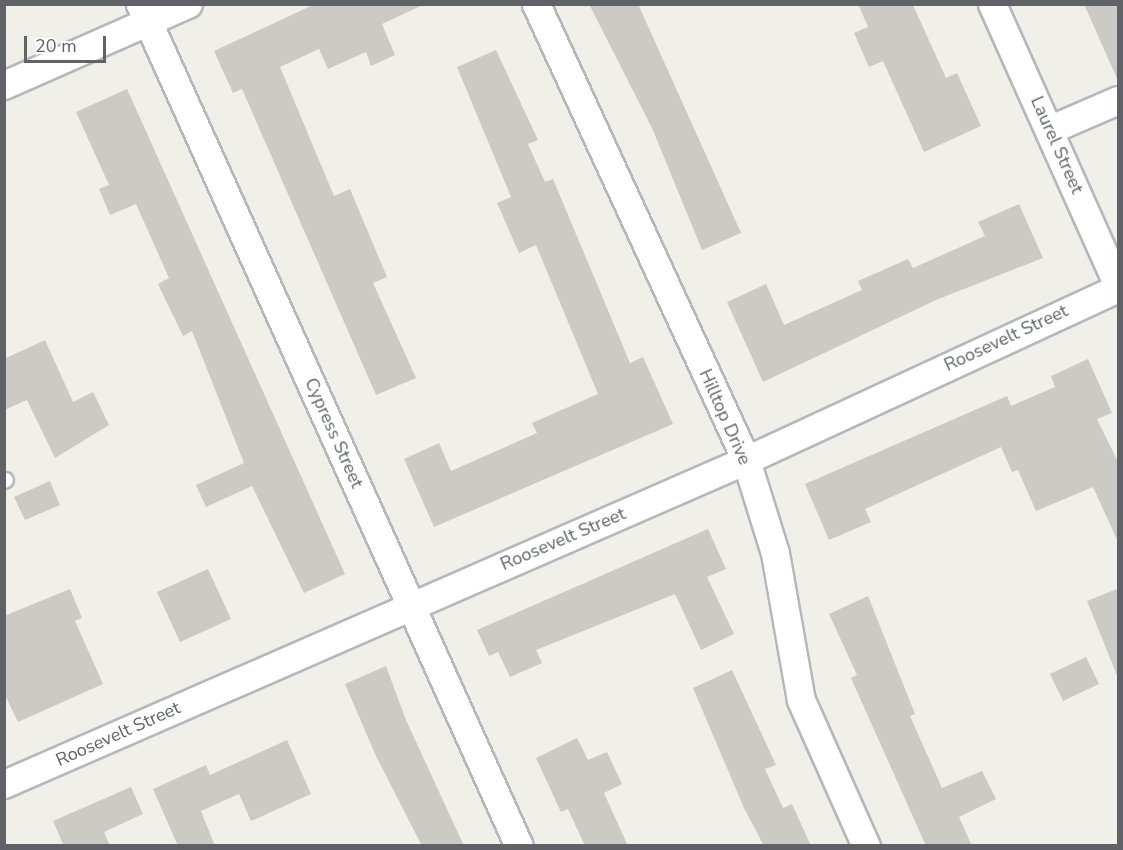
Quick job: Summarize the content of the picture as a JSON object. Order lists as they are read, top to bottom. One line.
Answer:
{"streets":{"street":["Laurel Street","Roosevelt Street","Hilltop Drive","Cypress Street"]},"crossings":[["Laurel Street","Roosevelt Street"],["Roosevelt Street","Hilltop Drive"],["Roosevelt Street","Cypress Street"]],"scale_bar":"20 m"}
